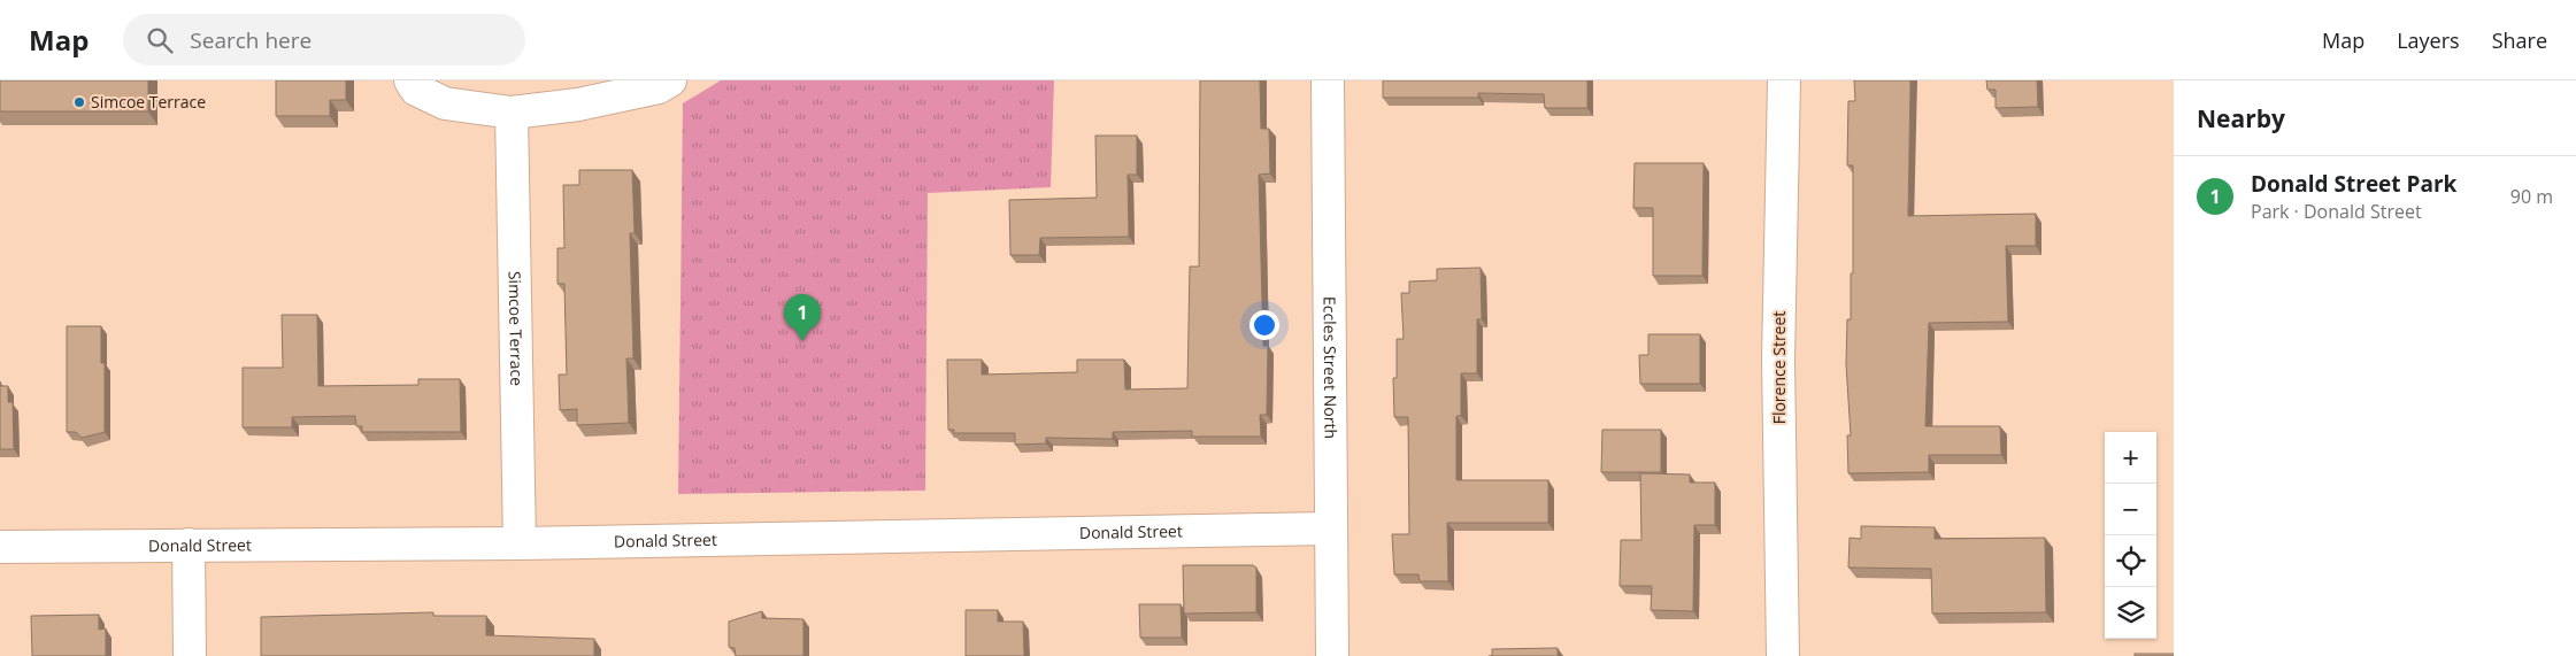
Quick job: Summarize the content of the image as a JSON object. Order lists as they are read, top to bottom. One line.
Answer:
{"streets":{"street":["Simcoe Terrace","Florence Street","Eccles Street North","Donald Street"]},"crossings":[["Simcoe Terrace","Donald Street"],["Eccles Street North","Donald Street"]],"places":["Simcoe Terrace"],"page":{"header":"Map","search":"Search here","nav":["Map","Layers","Share"],"heading":"Nearby","list":[{"mark":"1","name":"Donald Street Park","note":"Park · Donald Street","value":"90 m"}],"pins":"1","map_buttons":["+","−"]}}
